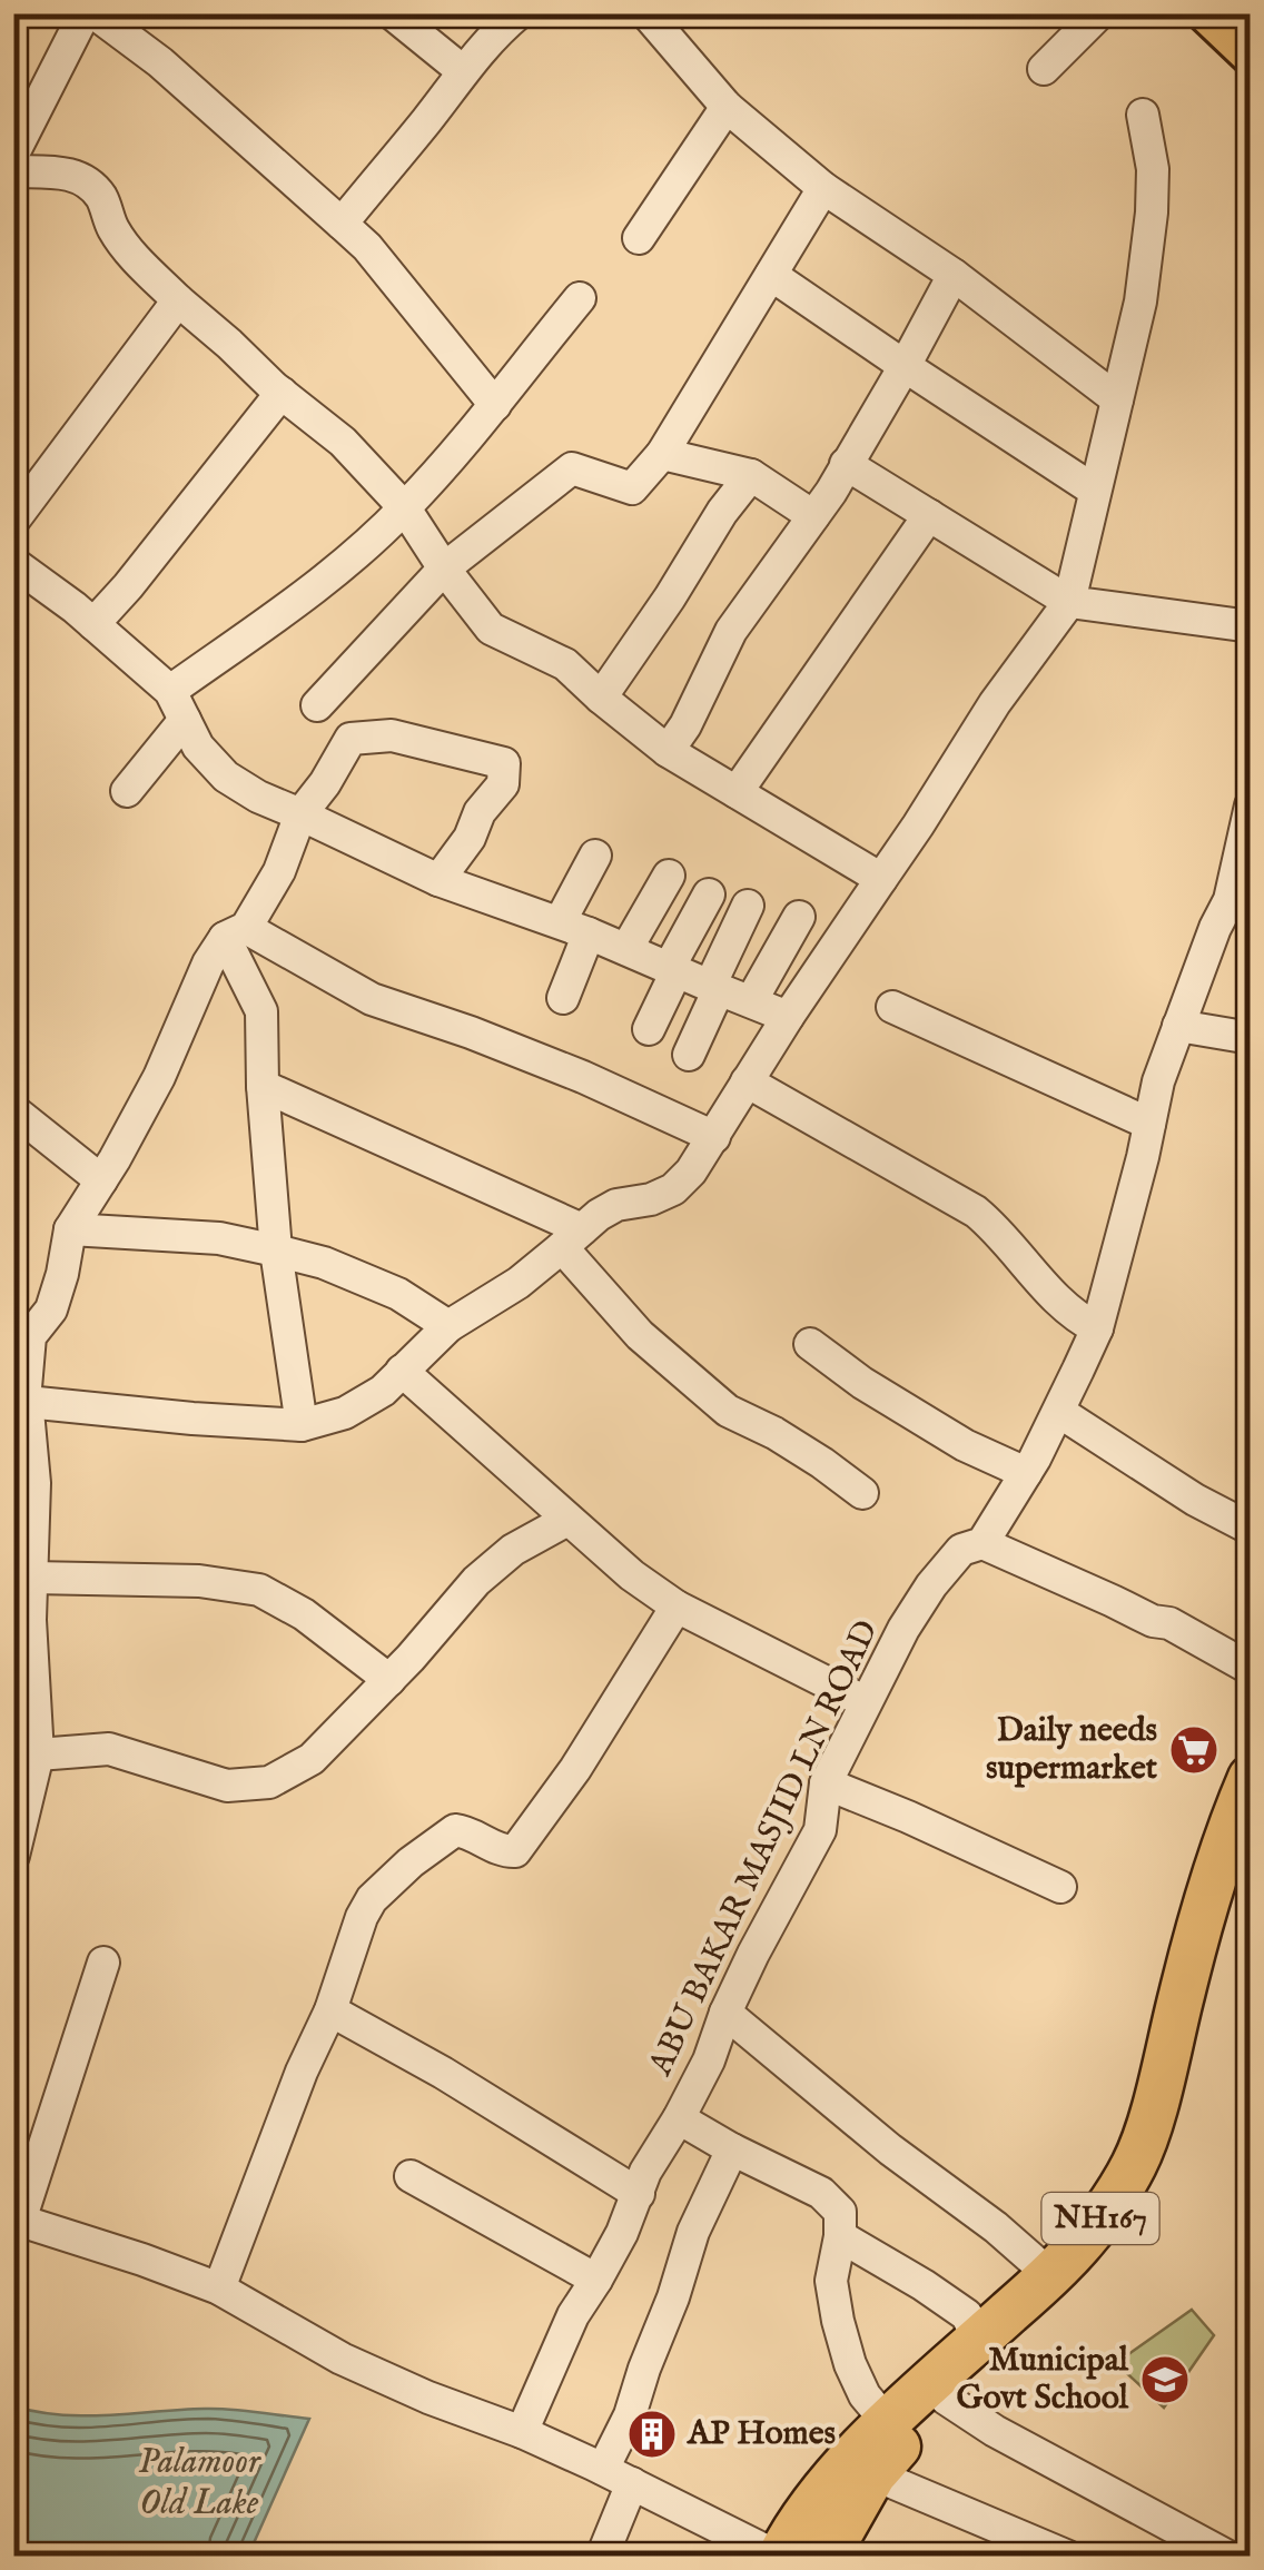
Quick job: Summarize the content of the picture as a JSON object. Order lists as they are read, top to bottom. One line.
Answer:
{"streets":{"highway":["NH167"],"street":["ABU BAKAR MASJID LN ROAD"]},"water":["Palamoor Old Lake"],"places":{"supermarket":["Daily needs supermarket"],"school or university":["Municipal Govt School"],"building":["AP Homes"]}}
